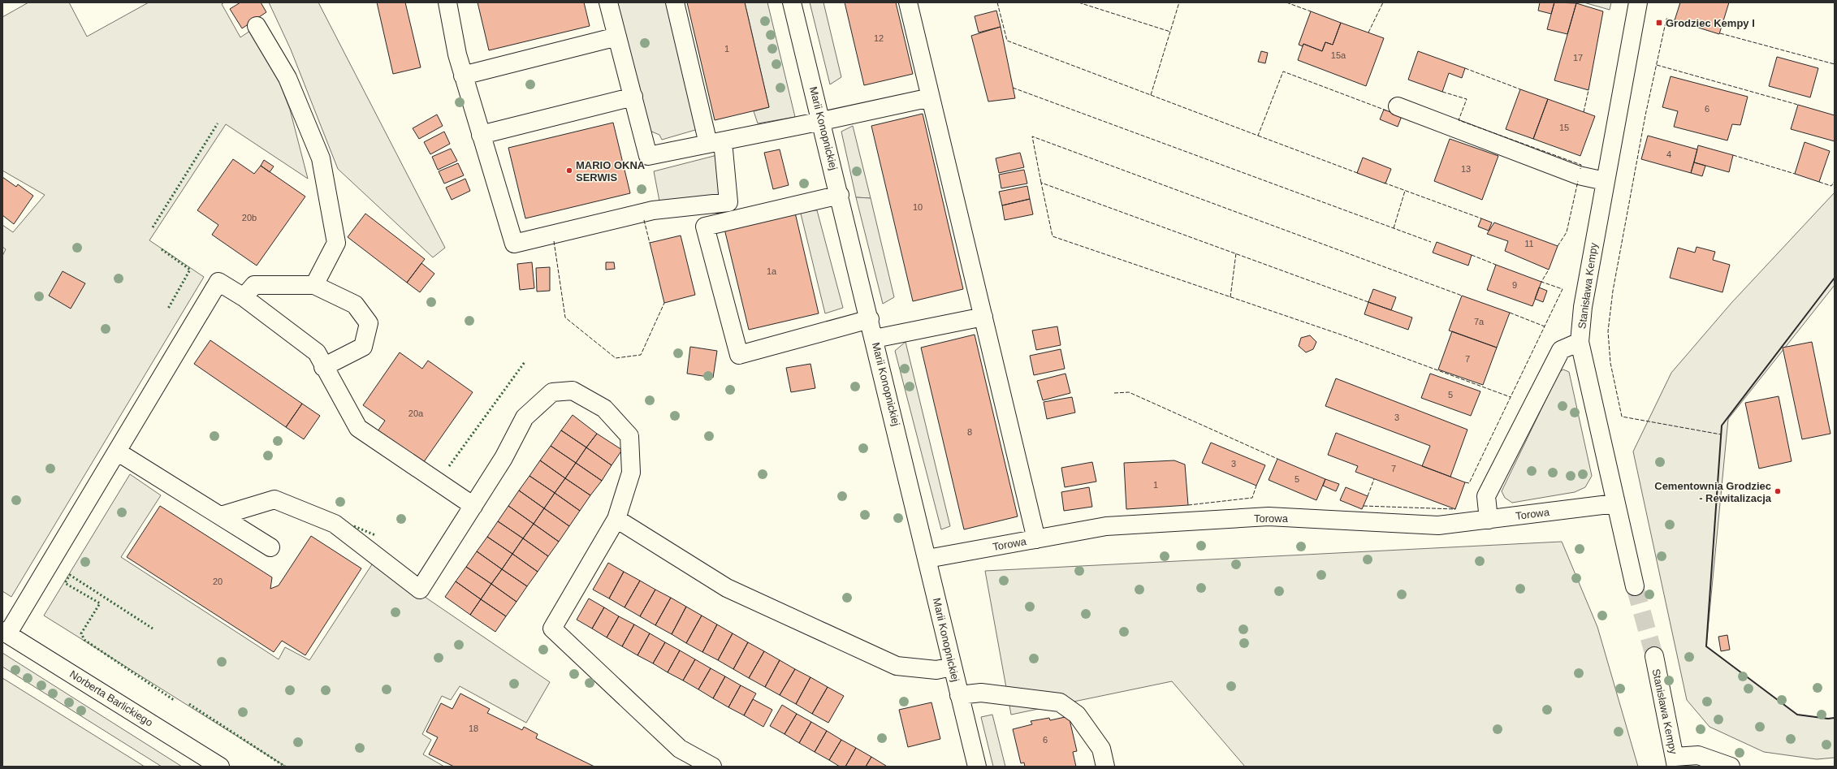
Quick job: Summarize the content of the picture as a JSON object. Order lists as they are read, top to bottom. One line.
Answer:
{"streets":{"street":["Marii Konopnickiej","Stanisława Kempy","Torowa","Norberta Barlickiego"]},"crossings":[["Marii Konopnickiej","Torowa"],["Stanisława Kempy","Torowa"]],"places":{"transit":["Grodziec Kempy I"],"other":["MARIO OKNA SERWIS","Cementownia Grodziec - Rewitalizacja"]},"house_numbers":["12","1","15a","17","6","15","4","13","10","20b","11","1a","9","7a","7","5","20a","3","8","3","7","5","1","20","18","6"]}
